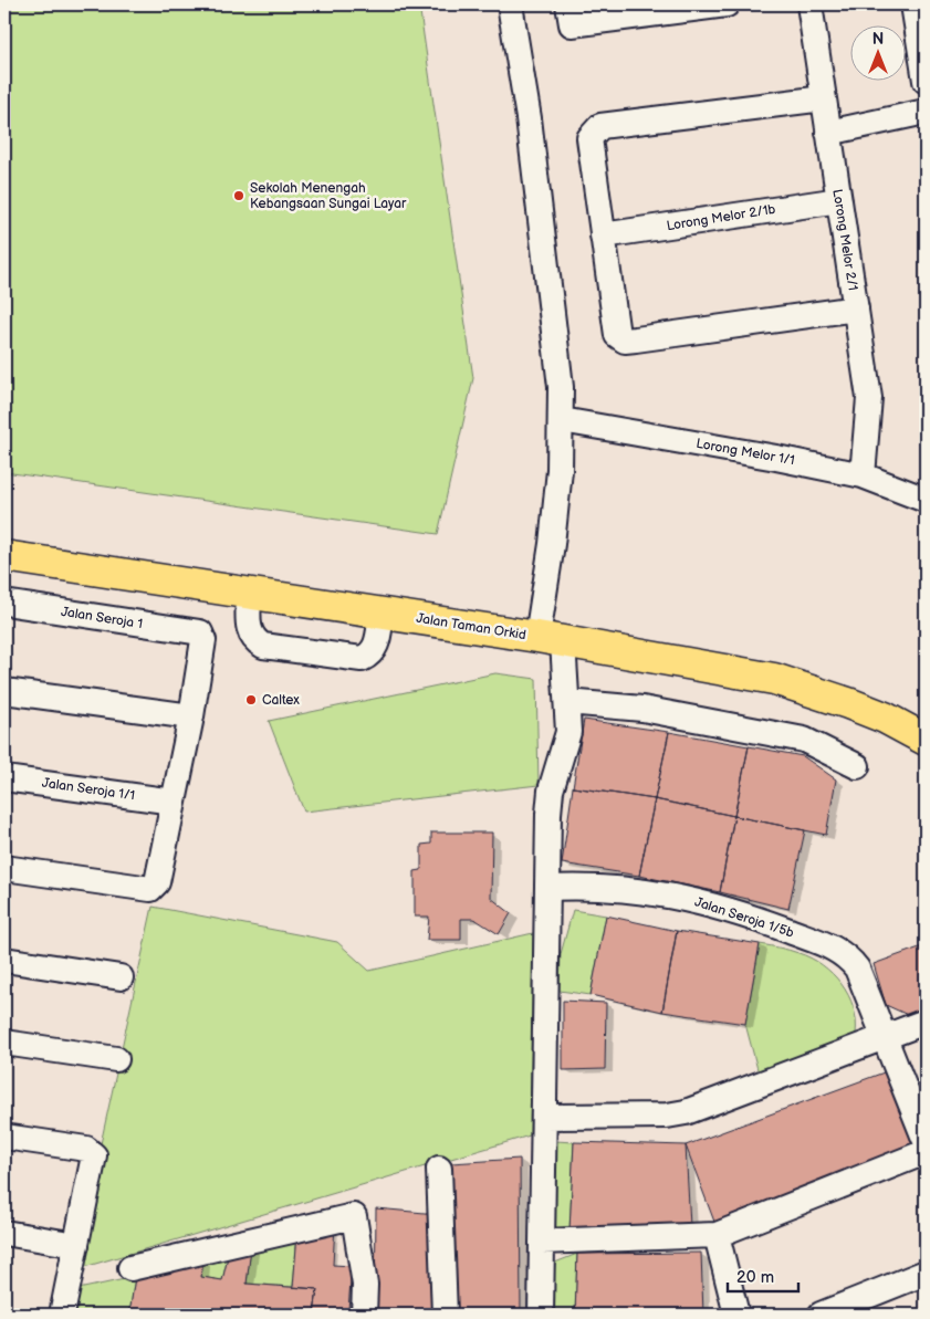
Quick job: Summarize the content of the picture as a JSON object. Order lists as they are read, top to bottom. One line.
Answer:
{"streets":{"main road":["Jalan Taman Orkid"],"street":["Lorong Melor 2/1b","Lorong Melor 2/1","Lorong Melor 1/1","Jalan Seroja 1","Jalan Seroja 1/1","Jalan Seroja 1/5b"]},"crossings":[["Lorong Melor 2/1b","Lorong Melor 2/1"],["Lorong Melor 2/1","Lorong Melor 1/1"]],"places":["Sekolah Menengah Kebangsaan Sungai Layar","Caltex"],"scale_bar":"20 m","north":"top"}
